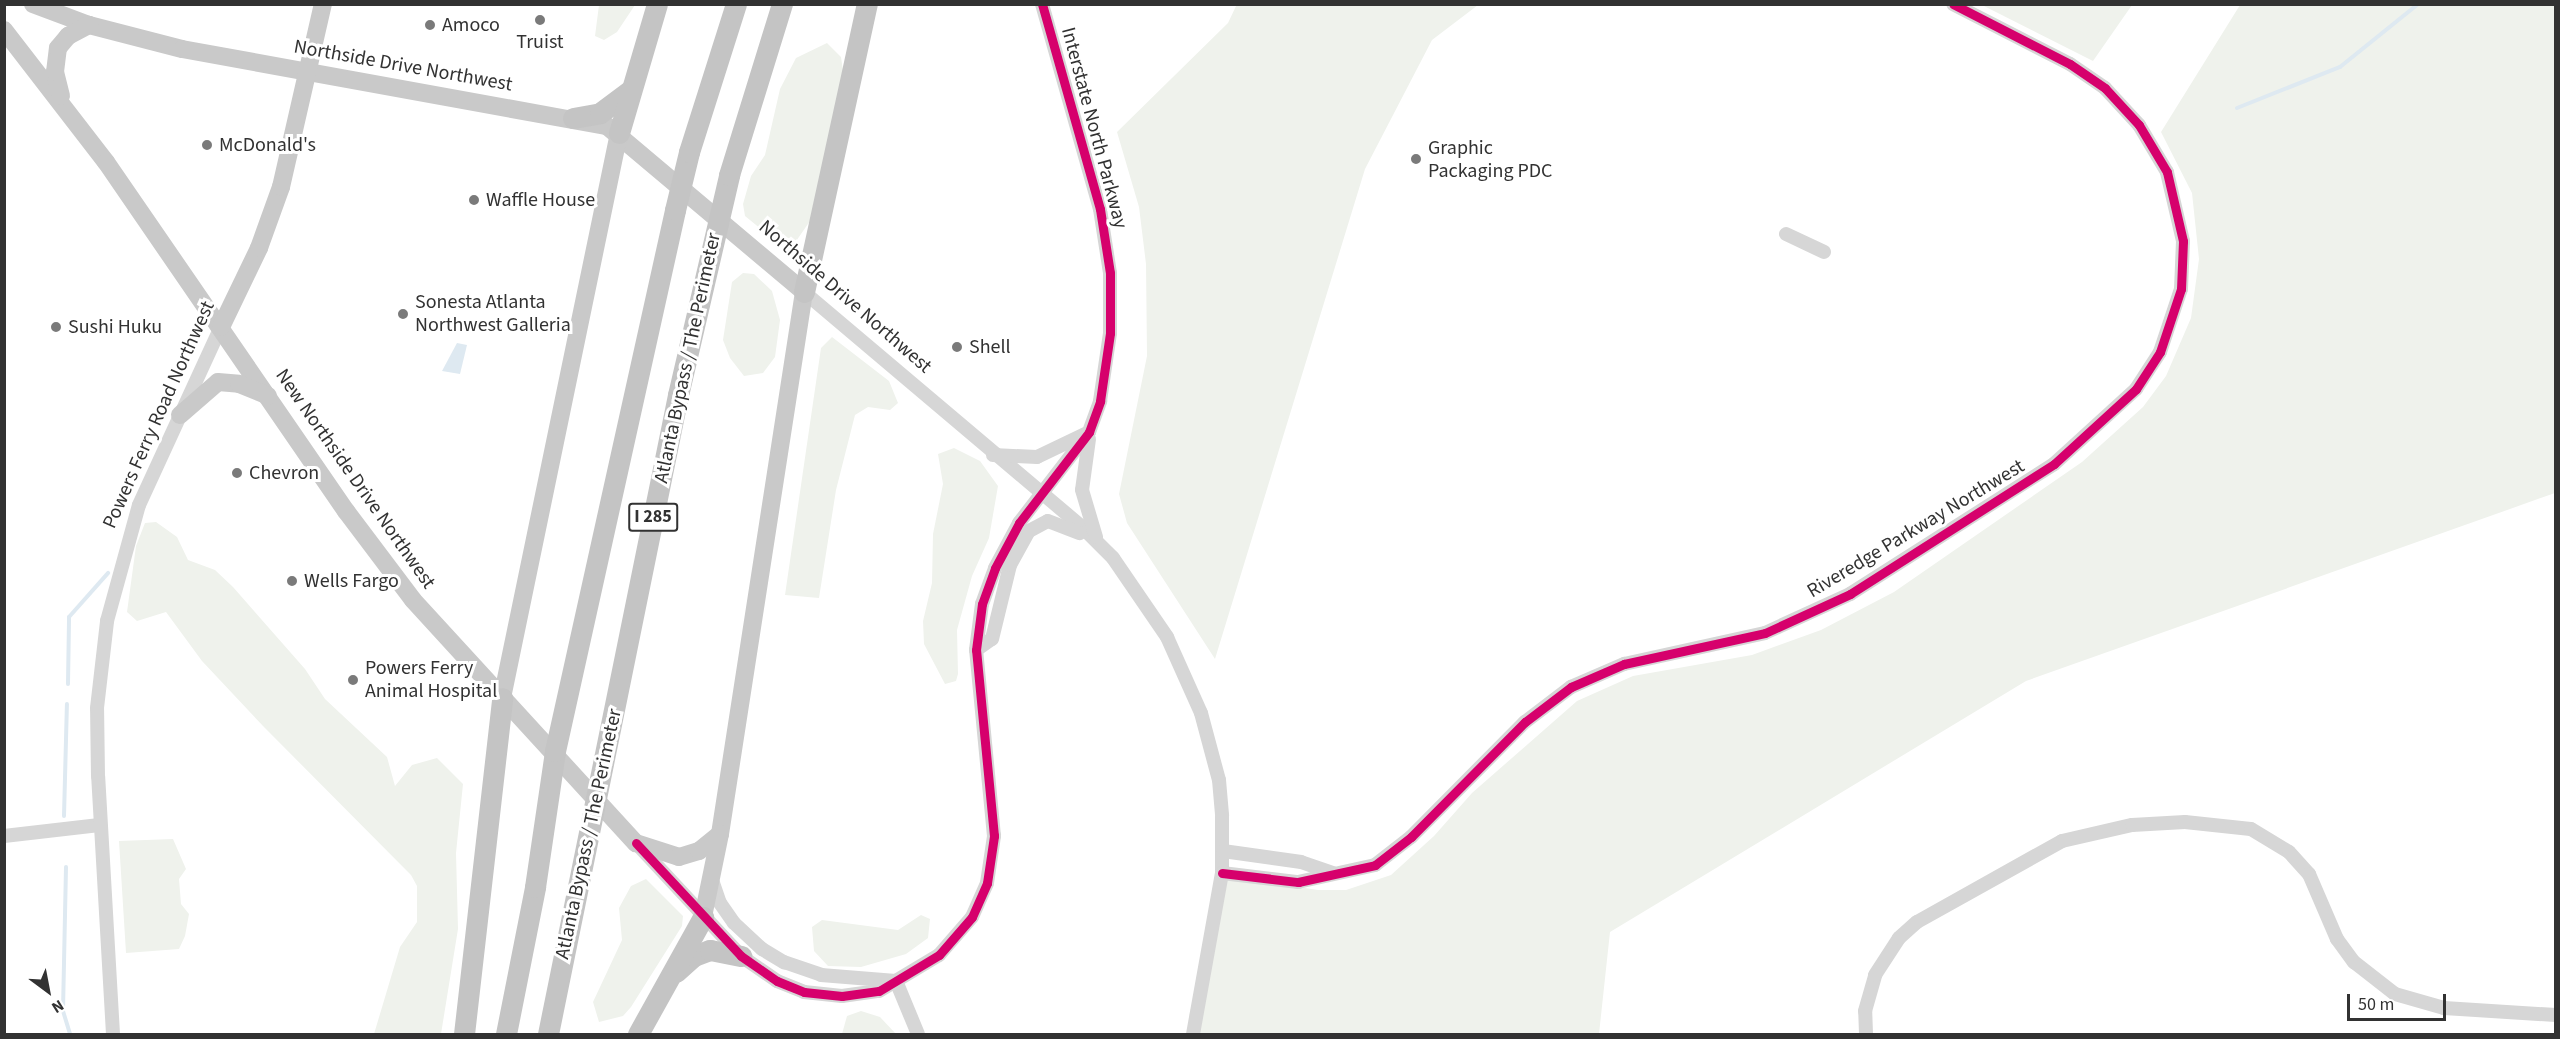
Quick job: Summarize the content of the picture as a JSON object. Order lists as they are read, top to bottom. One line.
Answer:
{"streets":{"highway":["Atlanta Bypass / The Perimeter","I 285"],"main road":["Northside Drive Northwest","Powers Ferry Road Northwest","New Northside Drive Northwest"],"street":["Interstate North Parkway","Riveredge Parkway Northwest"]},"crossings":[["Northside Drive Northwest","Interstate North Parkway"],["Northside Drive Northwest","Powers Ferry Road Northwest"],["Northside Drive Northwest","New Northside Drive Northwest"],["Northside Drive Northwest","Riveredge Parkway Northwest"],["Interstate North Parkway","New Northside Drive Northwest"],["Powers Ferry Road Northwest","New Northside Drive Northwest"]],"places":["Truist","Amoco","McDonald's","Graphic Packaging PDC","Waffle House","Sonesta Atlanta Northwest Galleria","Sushi Huku","Shell","Chevron","Wells Fargo","Powers Ferry Animal Hospital"],"scale_bar":"50 m","north":"bottom right"}
